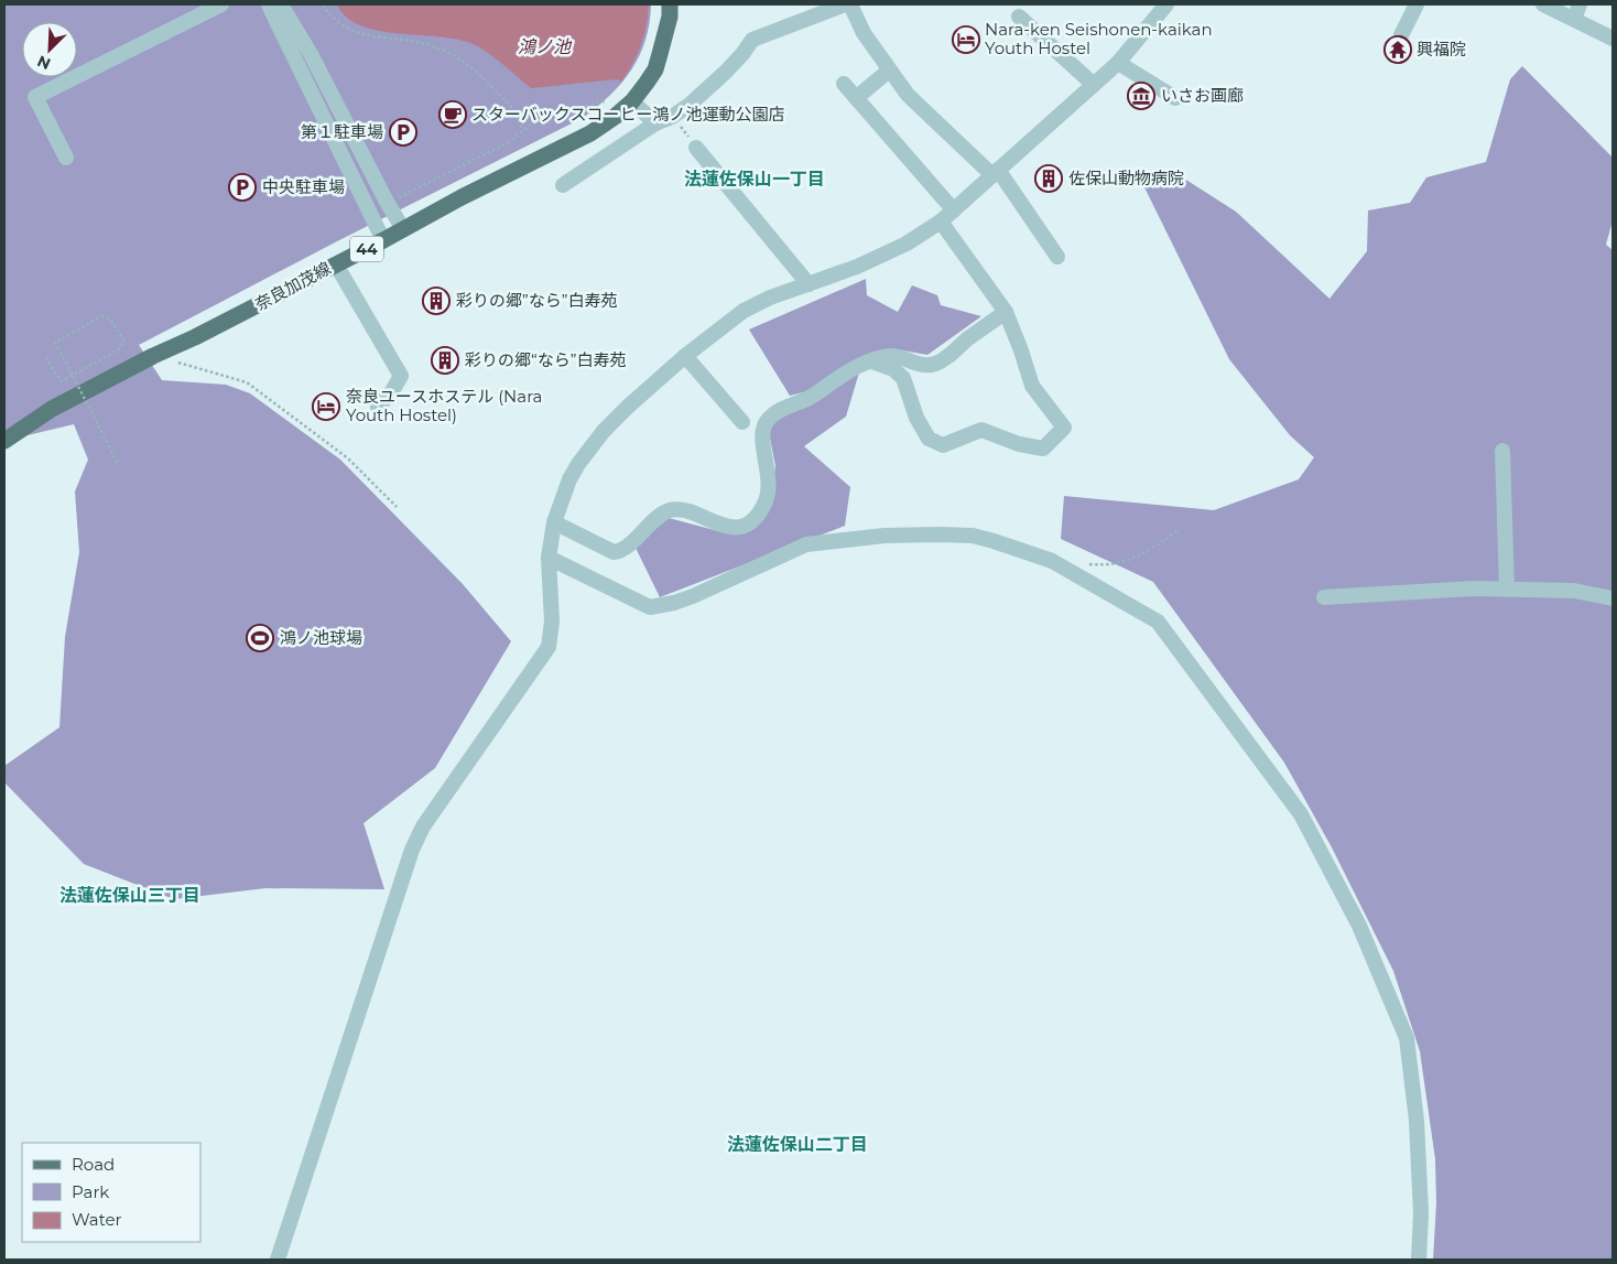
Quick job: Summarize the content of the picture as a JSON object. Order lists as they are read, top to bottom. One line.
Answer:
{"streets":{"main road":["44","奈良加茂線"]},"districts":["法蓮佐保山一丁目","法蓮佐保山三丁目","法蓮佐保山二丁目"],"water":["鴻ノ池"],"places":{"hotel":["Nara-ken Seishonen-kaikan Youth Hostel","奈良ユースホステル (Nara Youth Hostel)"],"temple":["興福院"],"museum":["いさお画廊"],"cafe":["スターバックスコーヒー鴻ノ池運動公園店"],"parking":["第１駐車場","中央駐車場"],"building":["佐保山動物病院","彩りの郷”なら”白寿苑","彩りの郷“なら”白寿苑"],"sports":["鴻ノ池球場"]},"legend":["Road","Park","Water"],"north":"bottom left"}
